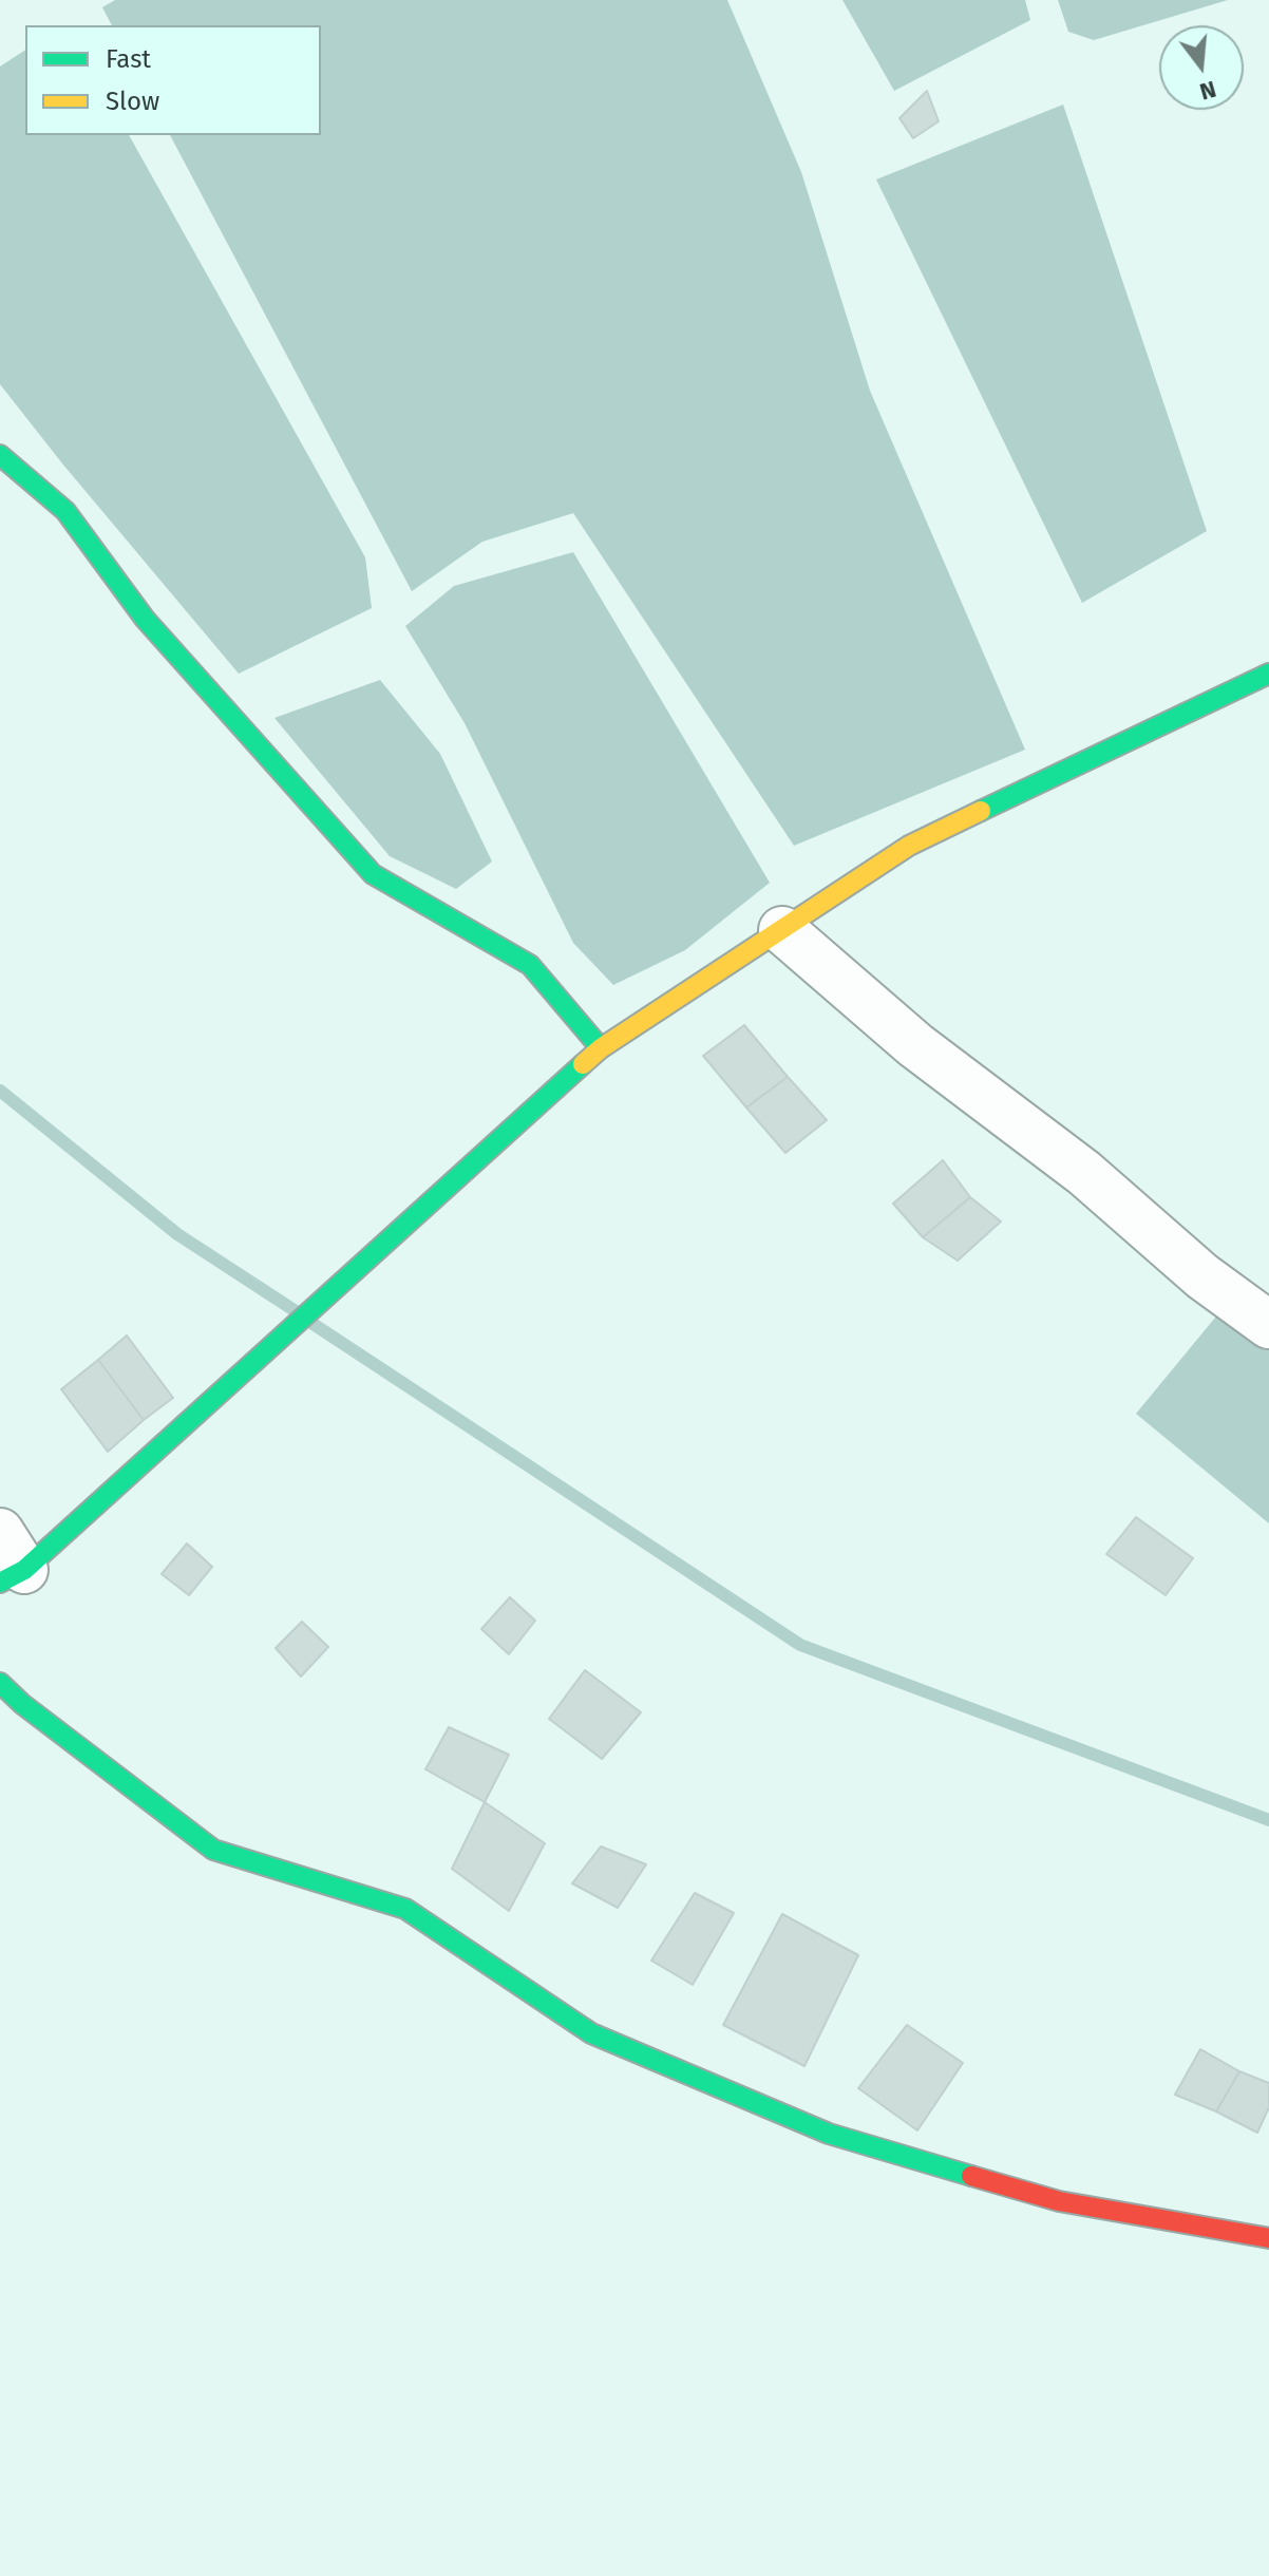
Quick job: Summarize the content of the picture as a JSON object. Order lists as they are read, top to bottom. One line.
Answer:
{"legend":["Fast","Slow"],"north":"bottom"}
